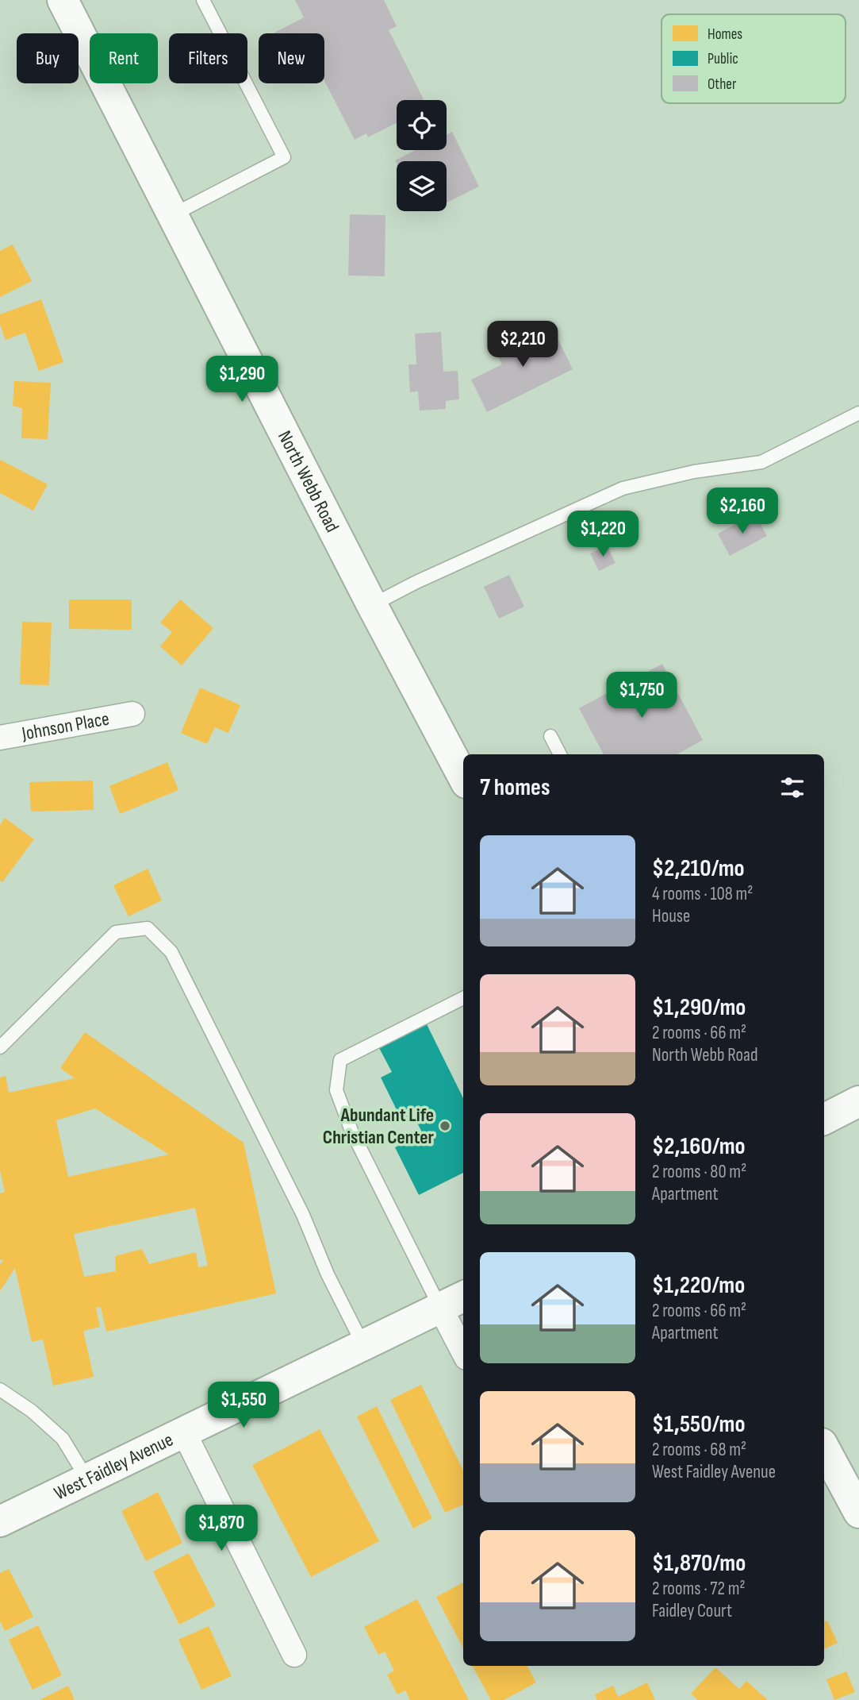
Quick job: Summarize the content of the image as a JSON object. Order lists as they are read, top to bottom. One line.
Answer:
{"streets":{"main road":["North Webb Road","West Faidley Avenue"],"street":["Johnson Place"]},"places":["Abundant Life Christian Center"],"legend":["Homes","Public","Other"],"page":{"chip":["Buy","Rent","Filters","New"],"price":["$2,210","$1,290","$2,160","$1,220","$1,750","$1,550","$1,870"],"heading":"7 homes","list":[{"name":"$2,210/mo","note":"4 rooms · 108 m² · House"},{"name":"$1,290/mo","note":"2 rooms · 66 m² · North Webb Road"},{"name":"$2,160/mo","note":"2 rooms · 80 m² · Apartment"},{"name":"$1,220/mo","note":"2 rooms · 66 m² · Apartment"},{"name":"$1,550/mo","note":"2 rooms · 68 m² · West Faidley Avenue"},{"name":"$1,870/mo","note":"2 rooms · 72 m² · Faidley Court"}]}}
